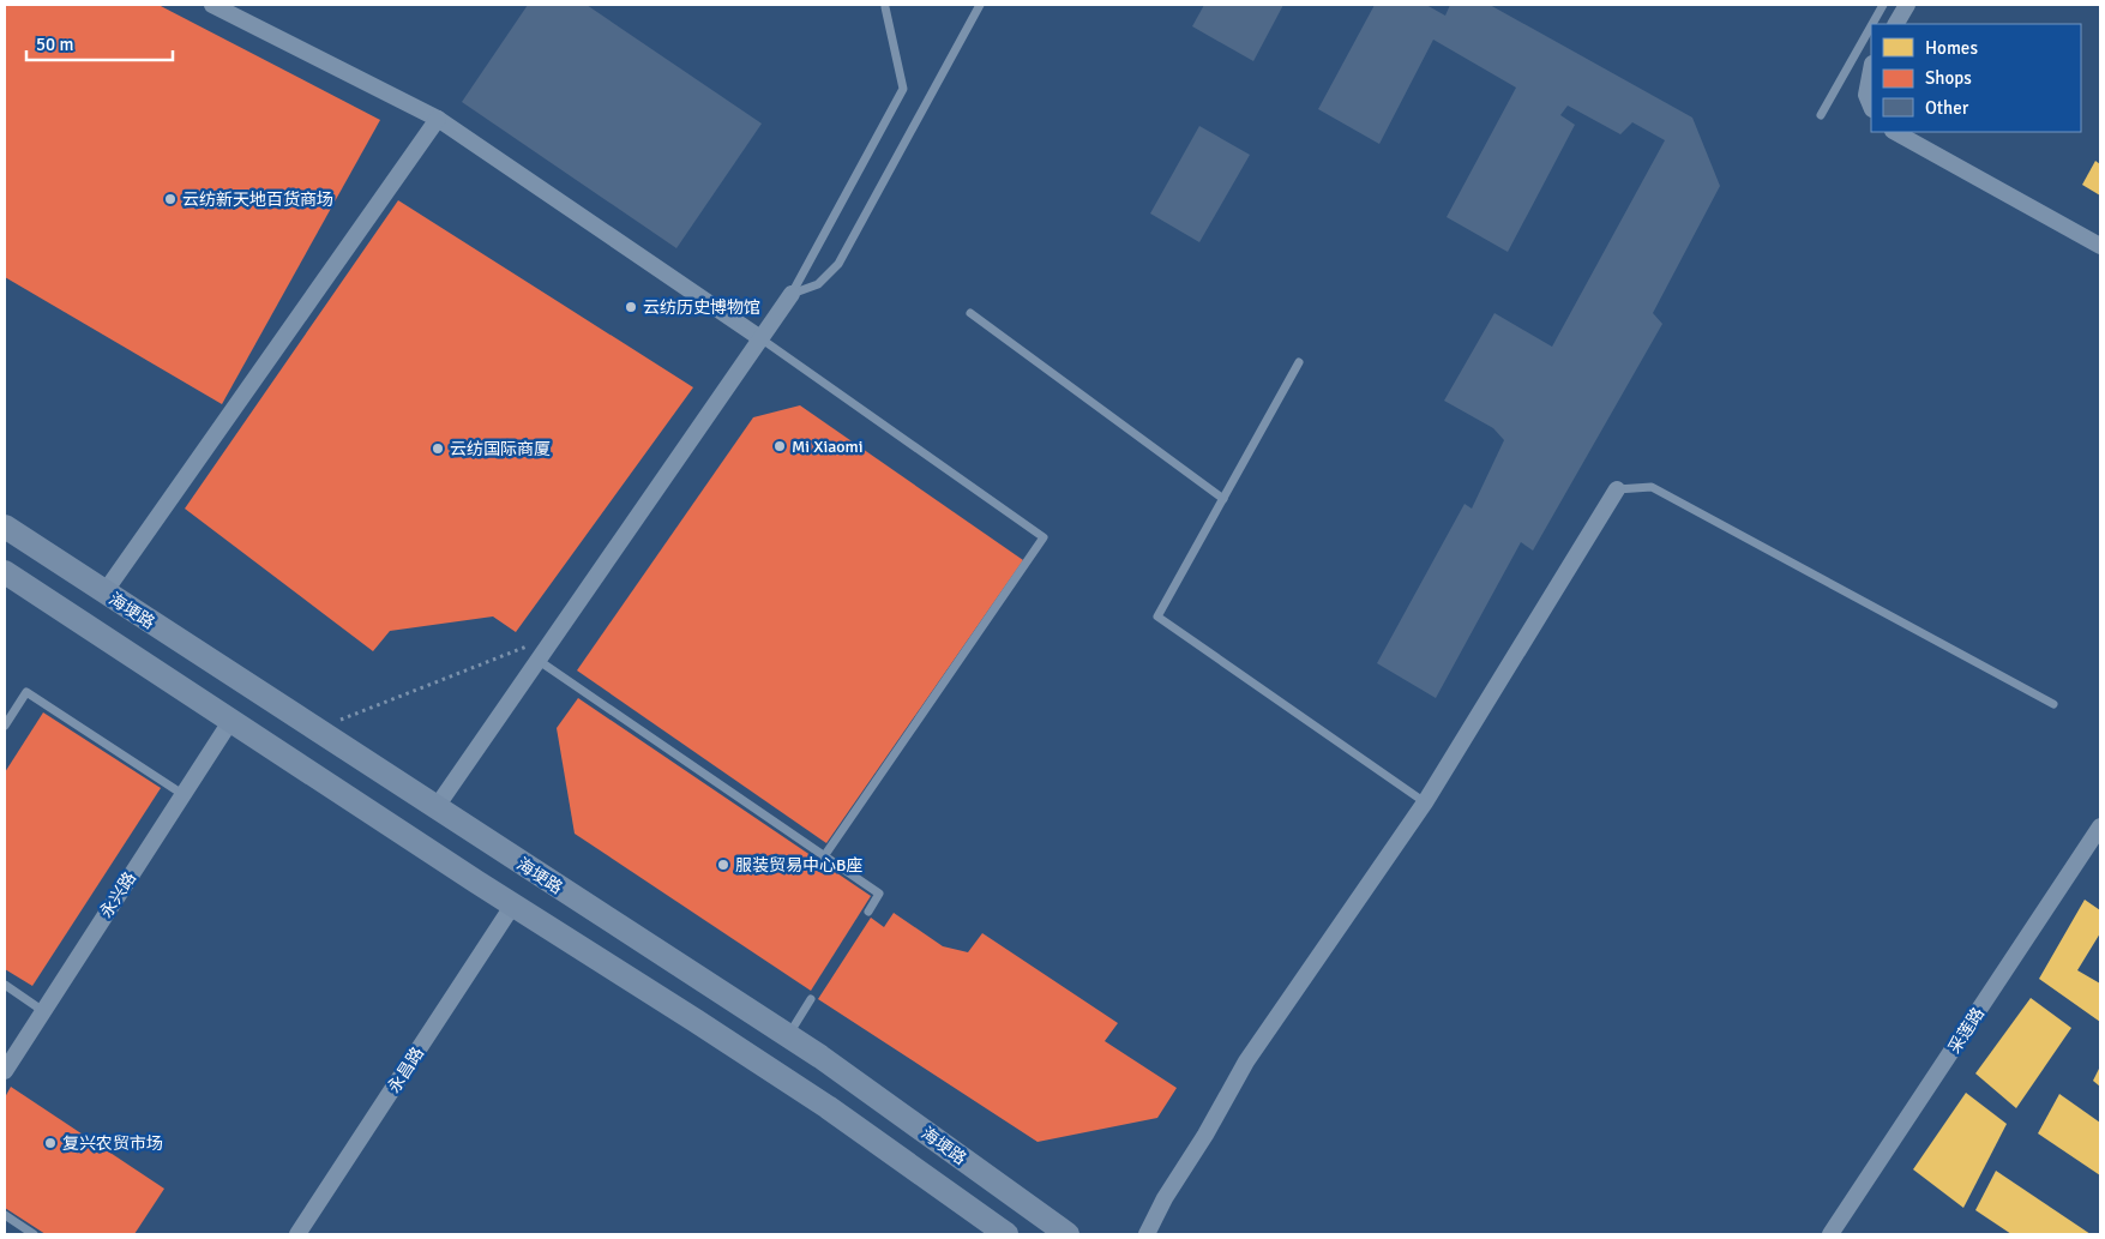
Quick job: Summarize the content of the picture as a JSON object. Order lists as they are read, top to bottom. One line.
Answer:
{"streets":{"main road":["海埂路"],"street":["永兴路","采莲路","永昌路"]},"places":["云纺新天地百货商场","云纺历史博物馆","Mi Xiaomi","云纺国际商厦","服装贸易中心B座","复兴农贸市场"],"legend":["Homes","Shops","Other"],"scale_bar":"50 m"}
